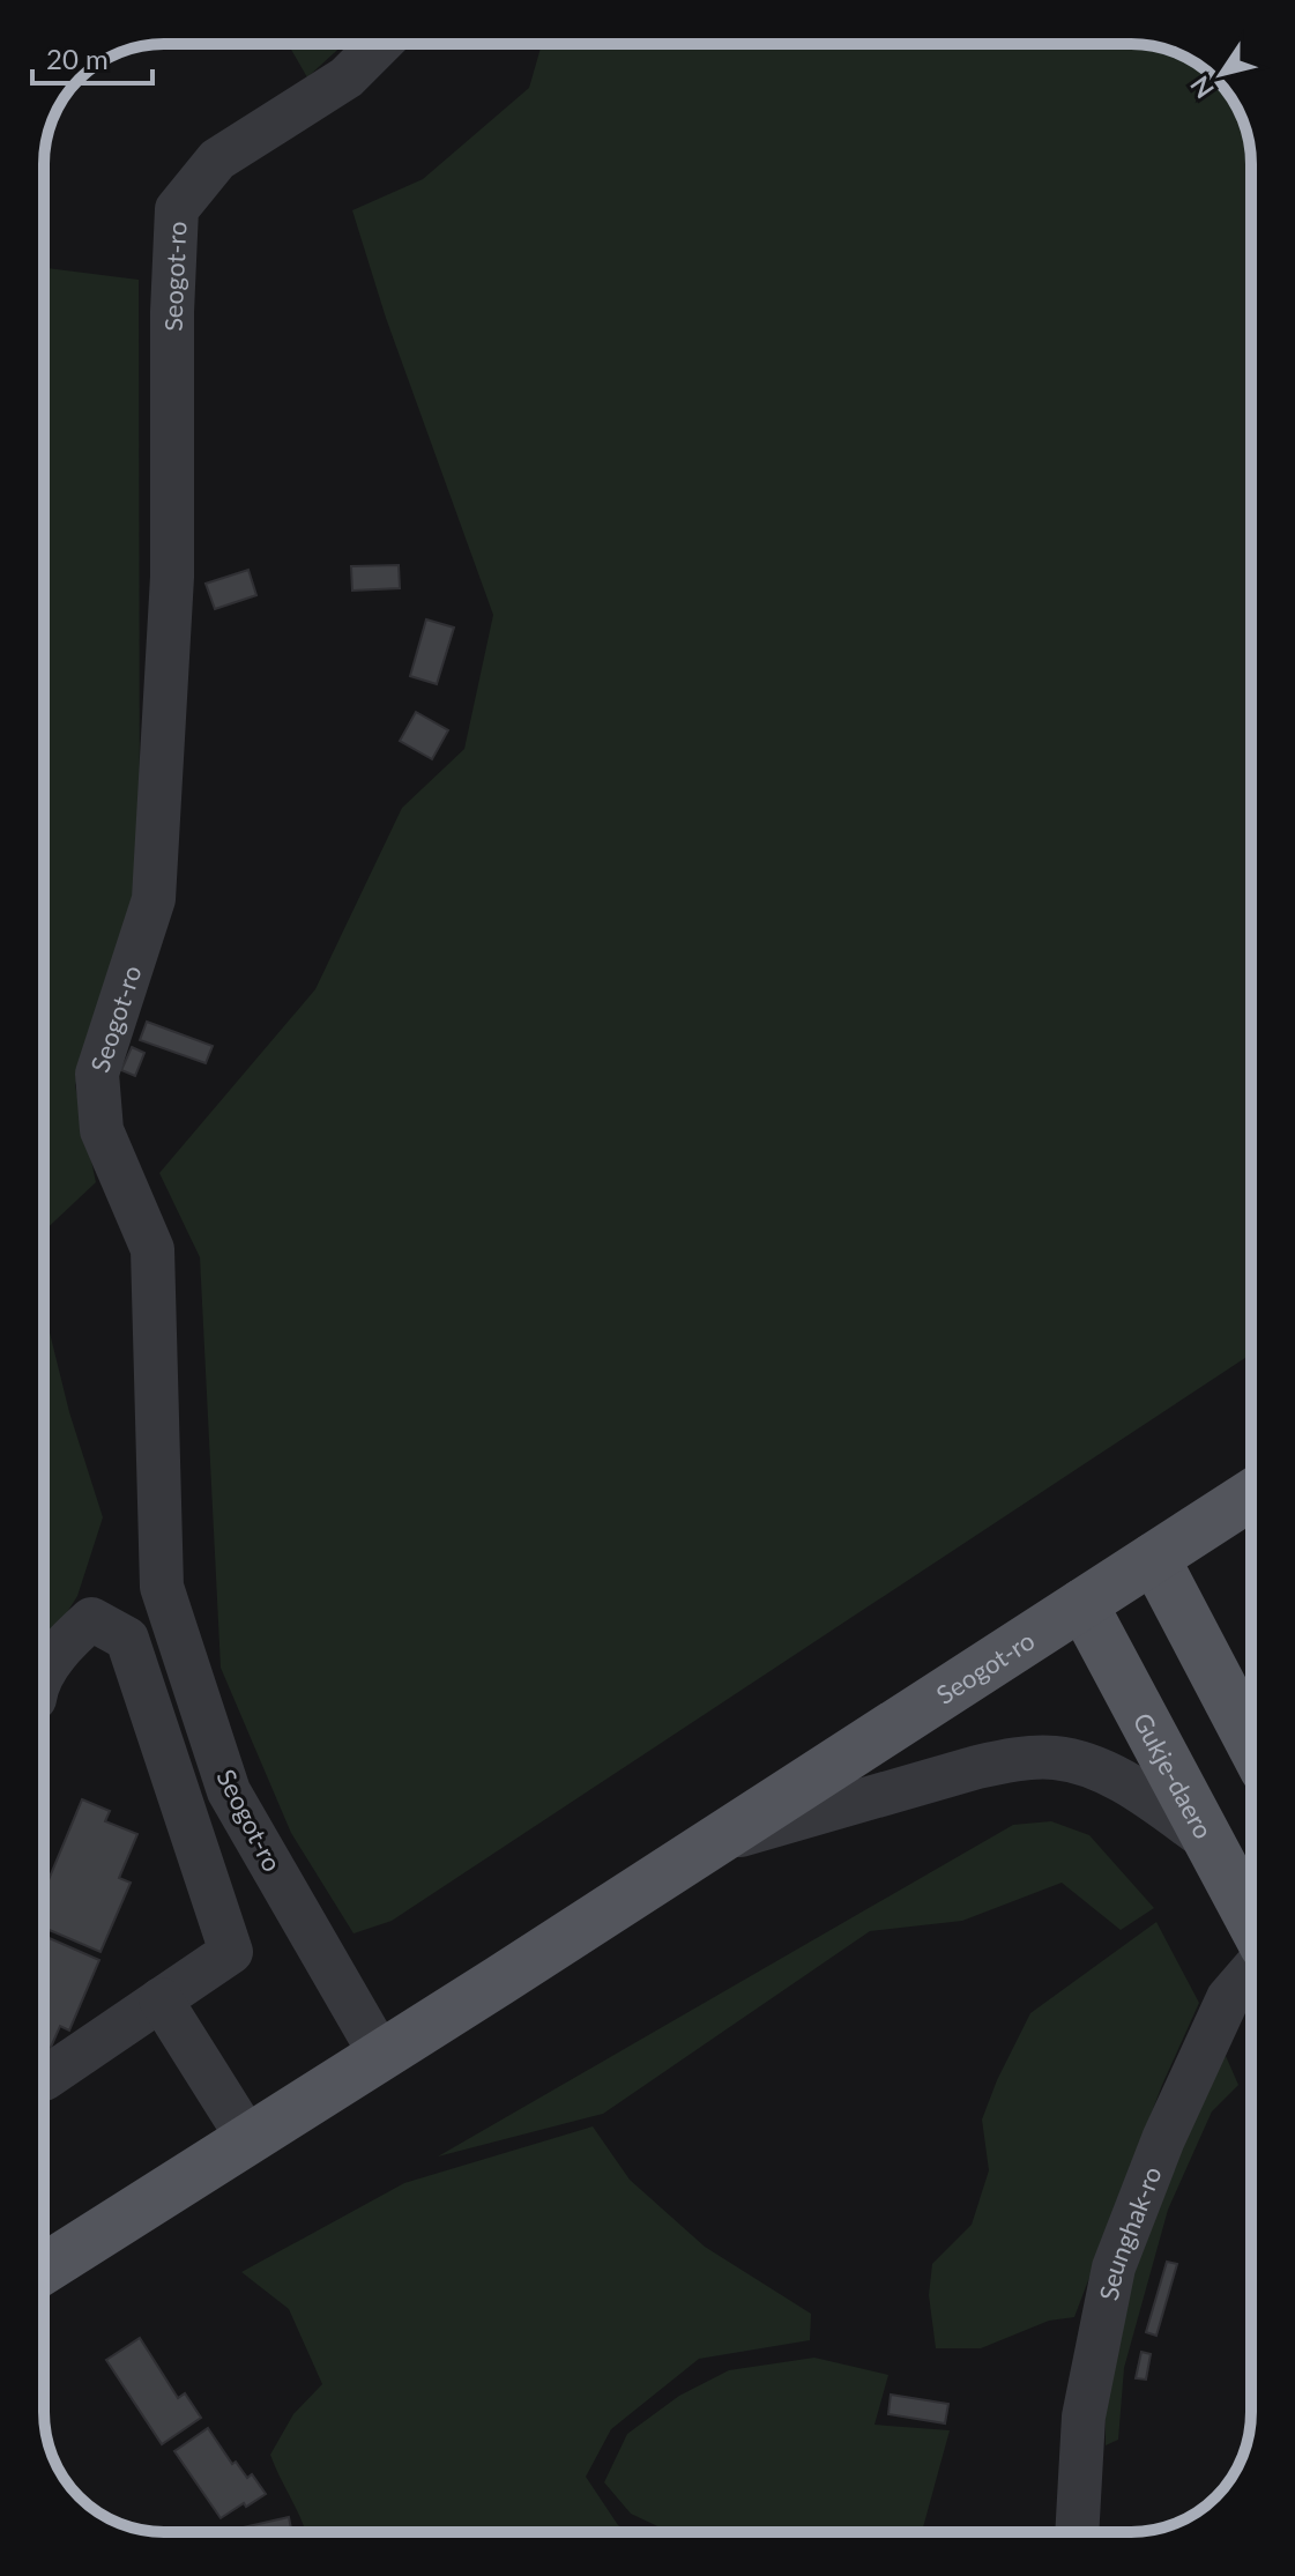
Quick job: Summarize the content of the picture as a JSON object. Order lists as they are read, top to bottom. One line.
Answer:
{"streets":{"main road":["Seogot-ro","Gukje-daero"],"street":["Seunghak-ro"]},"crossings":[["Seogot-ro","Gukje-daero"]],"scale_bar":"20 m","north":"bottom left"}
